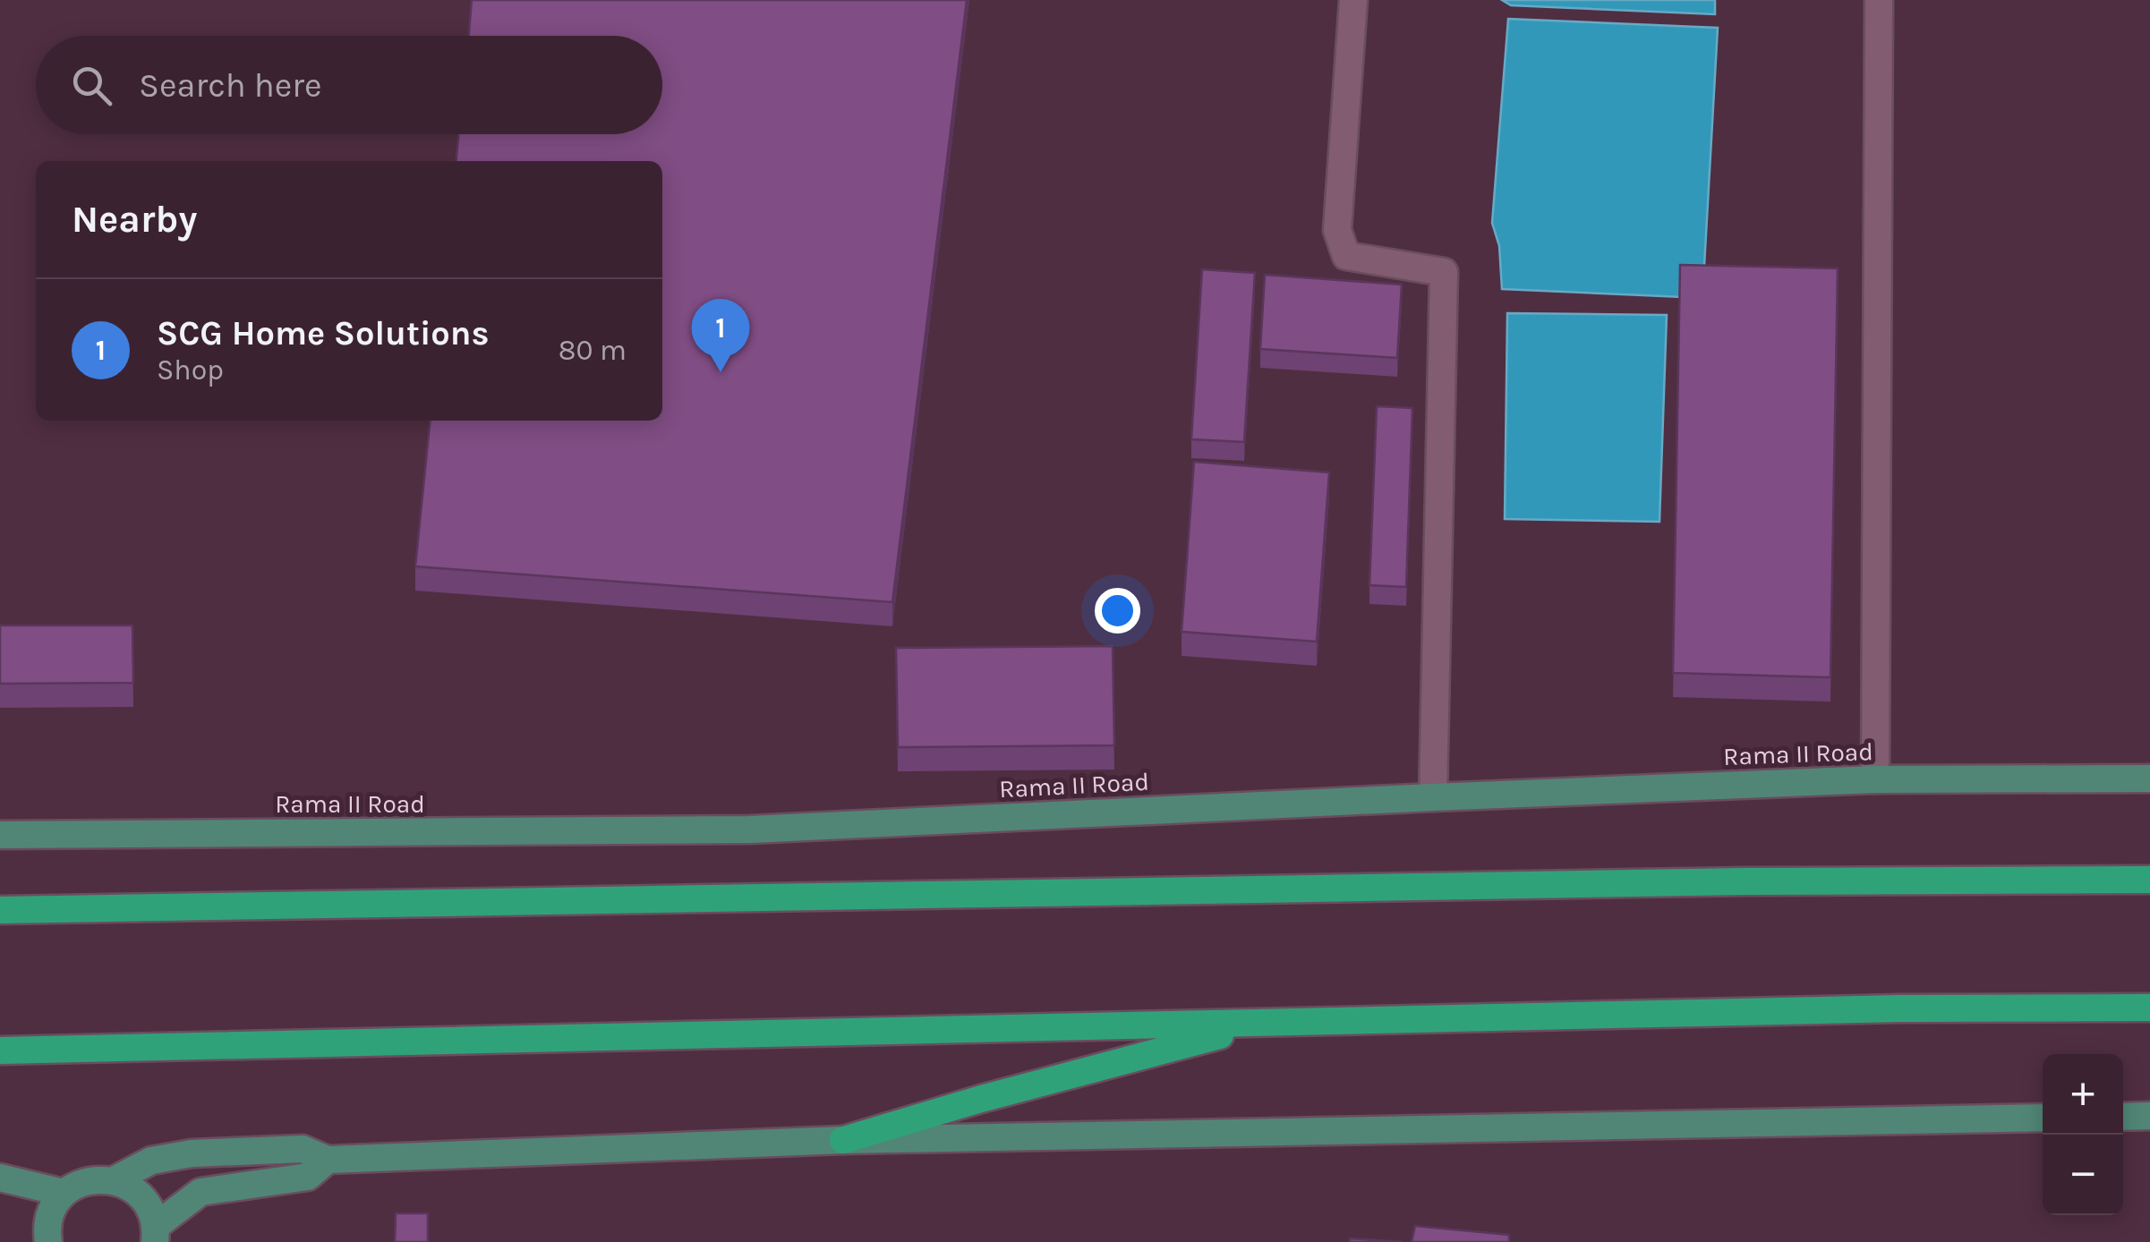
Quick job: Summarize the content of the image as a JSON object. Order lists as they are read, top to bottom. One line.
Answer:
{"streets":{"main road":["Rama II Road"]},"page":{"search":"Search here","heading":"Nearby","list":[{"mark":"1","name":"SCG Home Solutions","note":"Shop","value":"80 m"}],"pins":"1","map_buttons":["+","−"]}}
